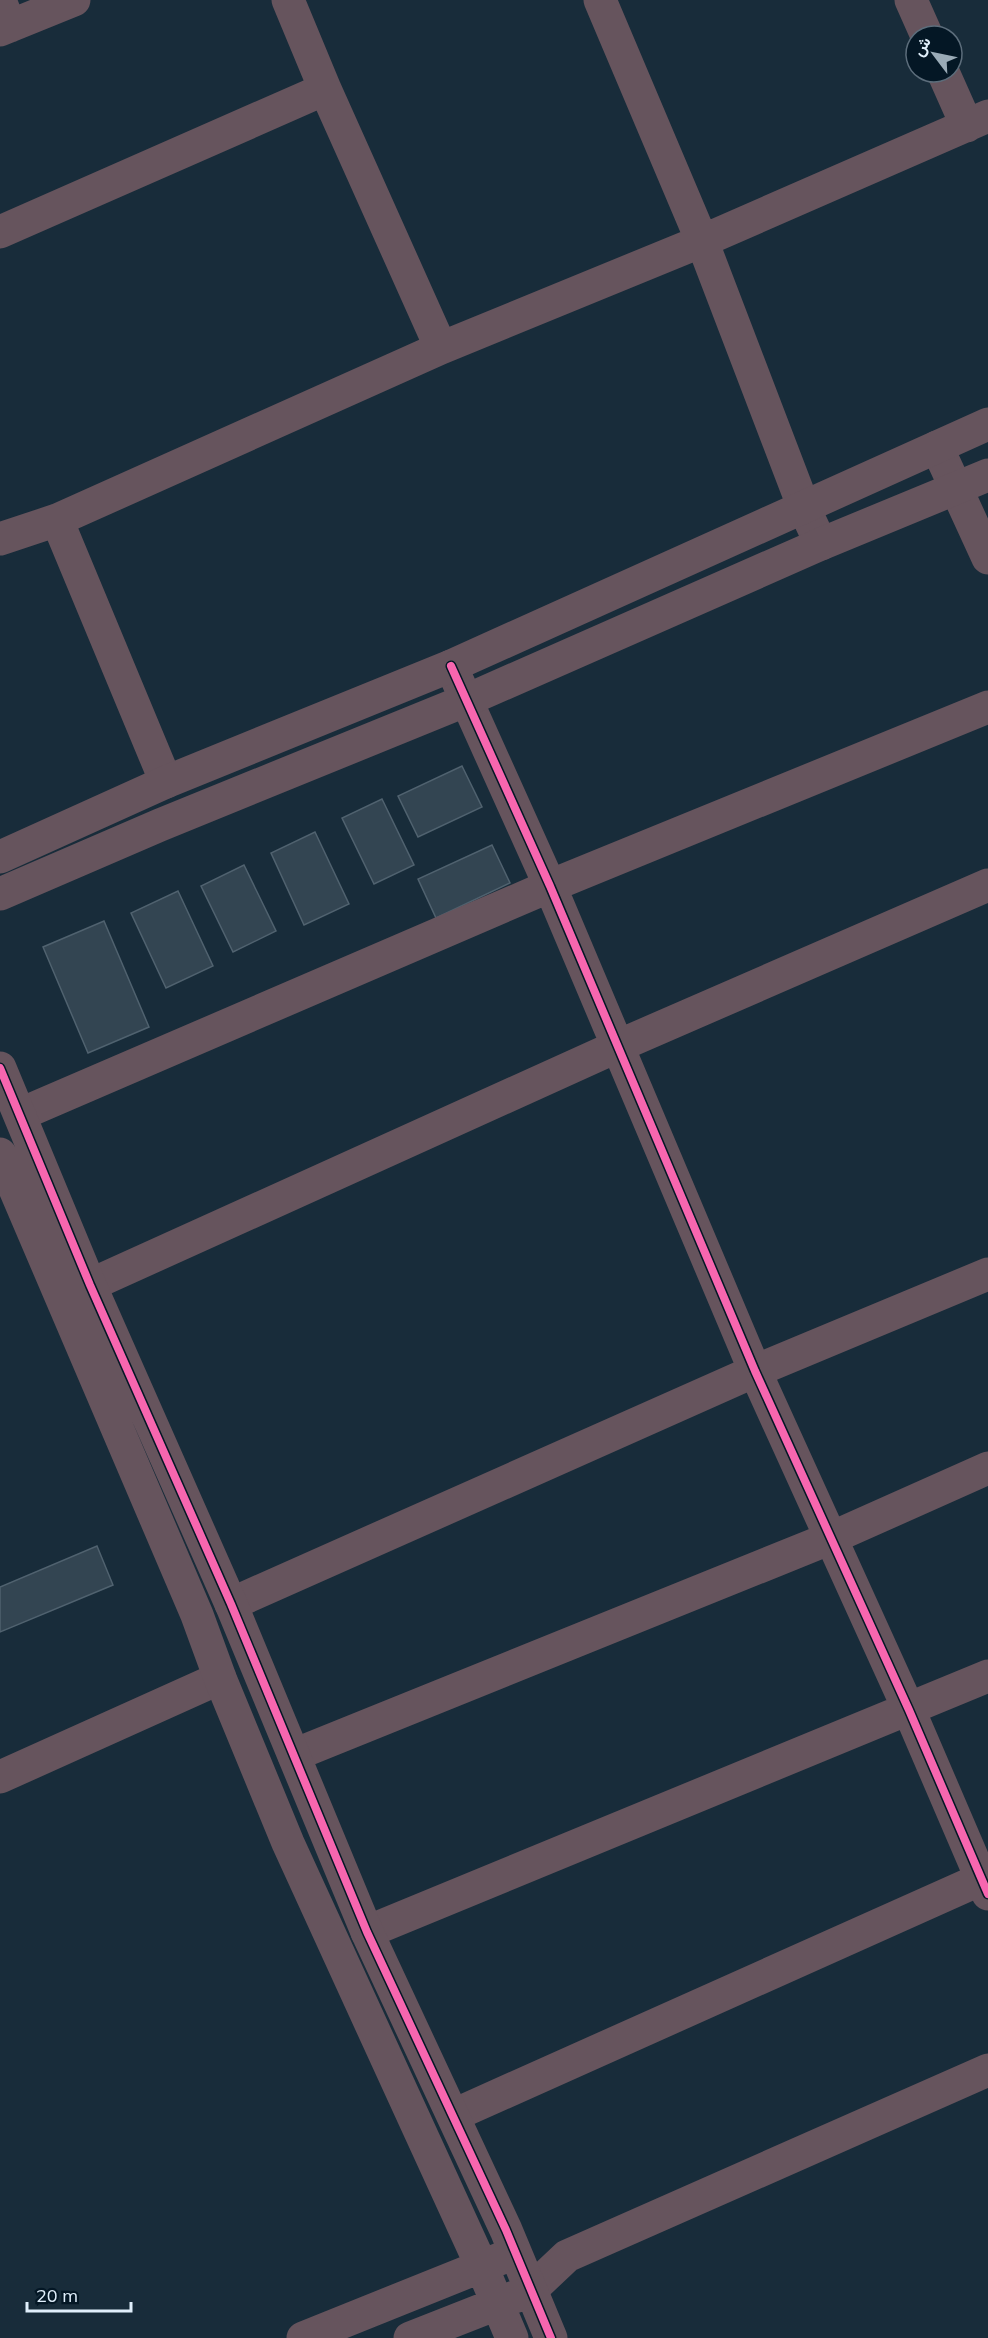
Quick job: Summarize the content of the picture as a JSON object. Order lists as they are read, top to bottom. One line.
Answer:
{"scale_bar":"20 m","north":"top left"}
